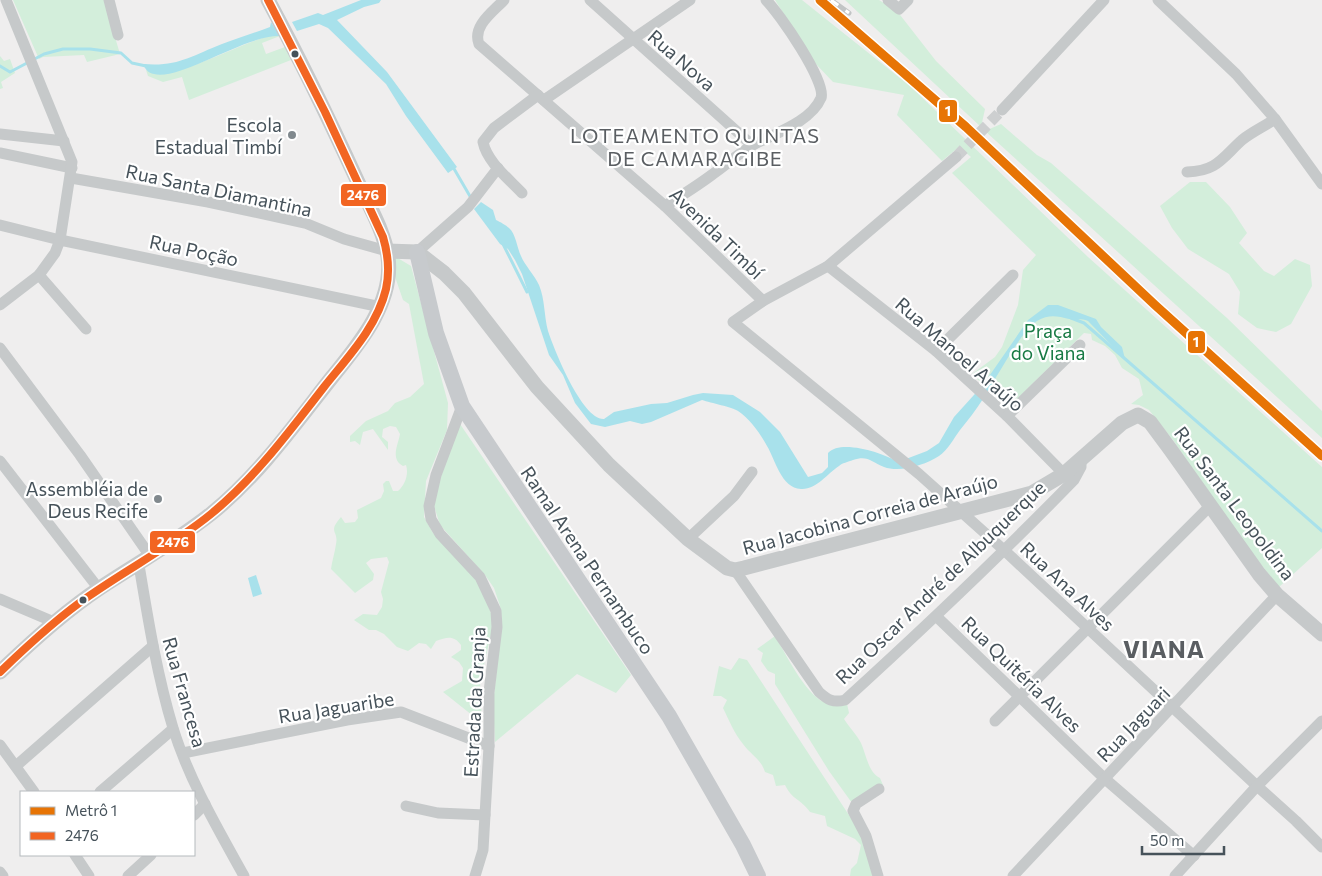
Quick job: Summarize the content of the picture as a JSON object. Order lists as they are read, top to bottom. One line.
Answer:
{"streets":{"main road":["Ramal Arena Pernambuco"],"street":["Rua Nova","Rua Santa Diamantina","Avenida Timbí","Rua Poção","Rua Manoel Araújo","Rua Santa Leopoldina","Rua Jacobina Correia de Araújo","Rua Oscar André de Albuquerque","Rua Ana Alves","Rua Quitéria Alves","Rua Francesa","Estrada da Granja","Rua Jaguaribe","Rua Jaguari"]},"crossings":[["Avenida Timbí","Rua Ana Alves"],["Rua Manoel Araújo","Rua Jacobina Correia de Araújo"],["Rua Santa Leopoldina","Rua Jacobina Correia de Araújo"],["Rua Santa Leopoldina","Rua Jaguari"],["Rua Jacobina Correia de Araújo","Rua Oscar André de Albuquerque"],["Rua Jacobina Correia de Araújo","Rua Ana Alves"],["Ramal Arena Pernambuco","Rua Oscar André de Albuquerque"],["Ramal Arena Pernambuco","Estrada da Granja"],["Rua Oscar André de Albuquerque","Rua Ana Alves"],["Rua Oscar André de Albuquerque","Rua Quitéria Alves"],["Rua Ana Alves","Rua Jaguari"],["Rua Quitéria Alves","Rua Jaguari"],["Rua Francesa","Rua Jaguaribe"],["Estrada da Granja","Rua Jaguaribe"]],"districts":["LOTEAMENTO QUINTAS DE CAMARAGIBE","VIANA"],"parks":["Praça do Viana"],"places":["Escola Estadual Timbí","Assembléia de Deus Recife"],"lines":["metro line 1","transit line 2476"],"legend":["Metrô 1","2476"],"scale_bar":"50 m"}
